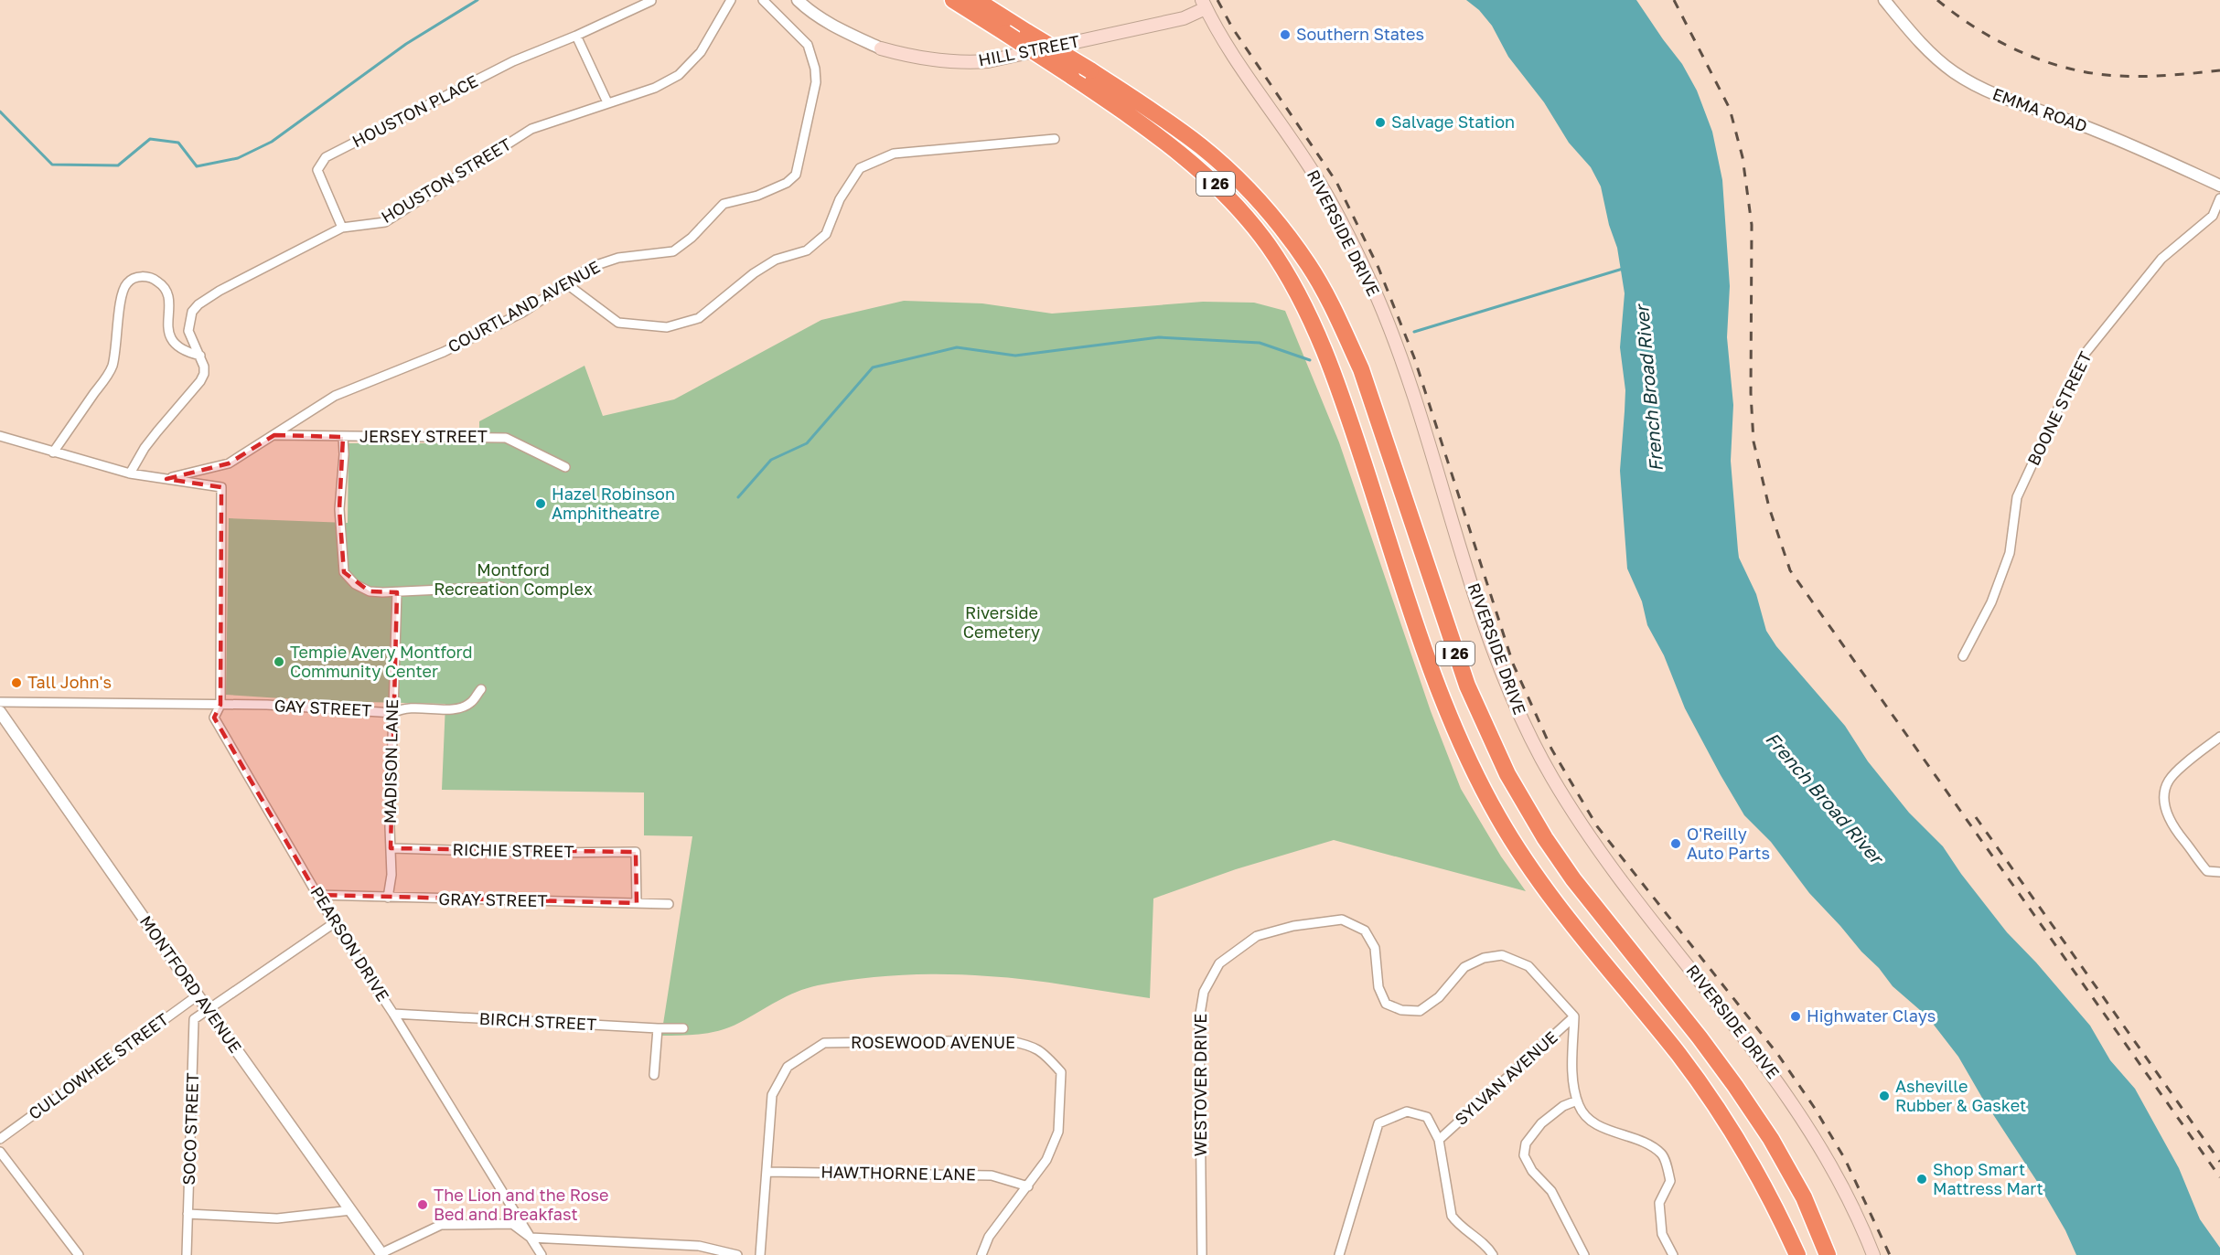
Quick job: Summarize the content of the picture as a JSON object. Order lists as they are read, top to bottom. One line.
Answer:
{"streets":{"highway":["I 26"],"main road":["HILL STREET","RIVERSIDE DRIVE"],"street":["EMMA ROAD","HOUSTON PLACE","HOUSTON STREET","COURTLAND AVENUE","BOONE STREET","JERSEY STREET","GAY STREET","MADISON LANE","RICHIE STREET","GRAY STREET","PEARSON DRIVE","MONTFORD AVENUE","BIRCH STREET","ROSEWOOD AVENUE","CULLOWHEE STREET","SYLVAN AVENUE","WESTOVER DRIVE","SOCO STREET","HAWTHORNE LANE"]},"crossings":[["HILL STREET","RIVERSIDE DRIVE"],["HOUSTON PLACE","HOUSTON STREET"],["HOUSTON STREET","COURTLAND AVENUE"],["COURTLAND AVENUE","JERSEY STREET"],["COURTLAND AVENUE","PEARSON DRIVE"],["GAY STREET","MADISON LANE"],["GAY STREET","PEARSON DRIVE"],["MADISON LANE","RICHIE STREET"],["MADISON LANE","GRAY STREET"],["RICHIE STREET","GRAY STREET"],["GRAY STREET","PEARSON DRIVE"],["PEARSON DRIVE","BIRCH STREET"],["MONTFORD AVENUE","CULLOWHEE STREET"],["MONTFORD AVENUE","SOCO STREET"],["ROSEWOOD AVENUE","HAWTHORNE LANE"],["SYLVAN AVENUE","WESTOVER DRIVE"]],"water":["French Broad River"],"parks":["Montford Recreation Complex","Riverside Cemetery"],"places":["Southern States","Salvage Station","Hazel Robinson Amphitheatre","Tempie Avery Montford Community Center","Tall John's","O'Reilly Auto Parts","Highwater Clays","Asheville Rubber & Gasket","Shop Smart Mattress Mart","The Lion and the Rose Bed and Breakfast"]}
